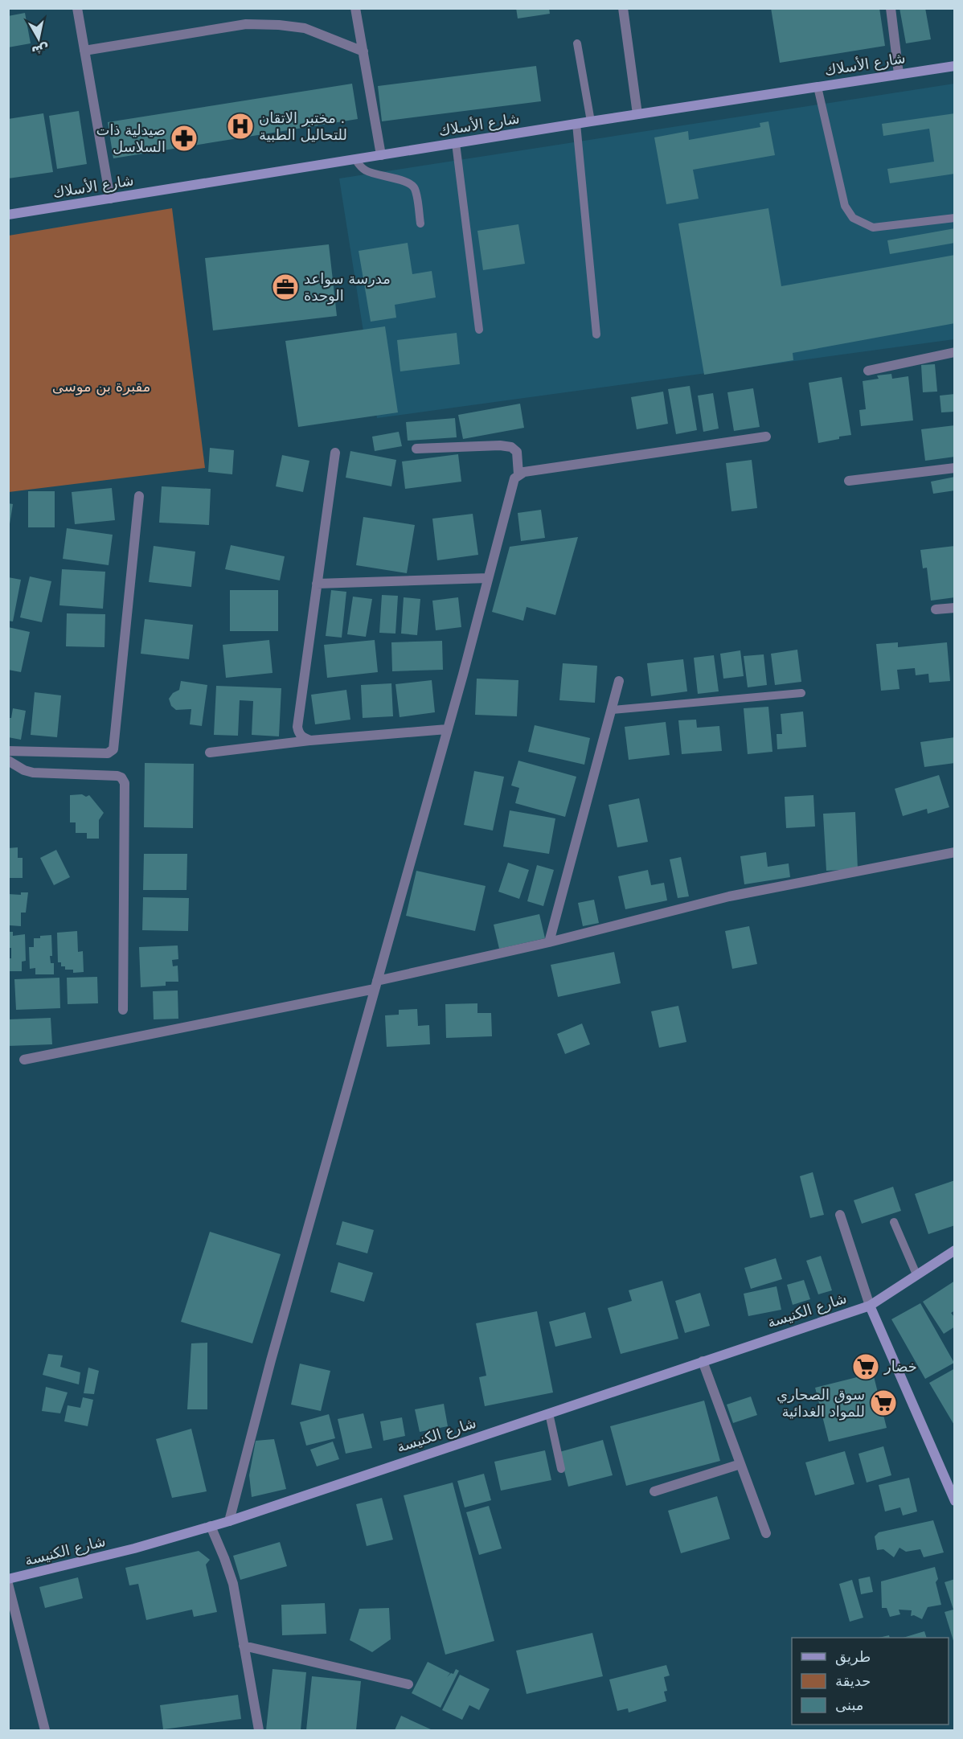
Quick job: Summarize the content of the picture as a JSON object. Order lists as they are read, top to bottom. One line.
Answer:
{"streets":{"main road":["شارع الأسلاك","شارع الكنيسة"]},"parks":["مقبرة بن موسى"],"places":{"hospital":["مختبر اﻻتقان . للتحاليل الطبية"],"pharmacy":["صيدلية ذات السلاسل"],"office":["مدرسة سواعد الوحدة"],"supermarket":["خضار","سوق الصحاري للمواد الغدائية"]},"legend":["طريق","حديقة","مبنى"],"north":"bottom"}
